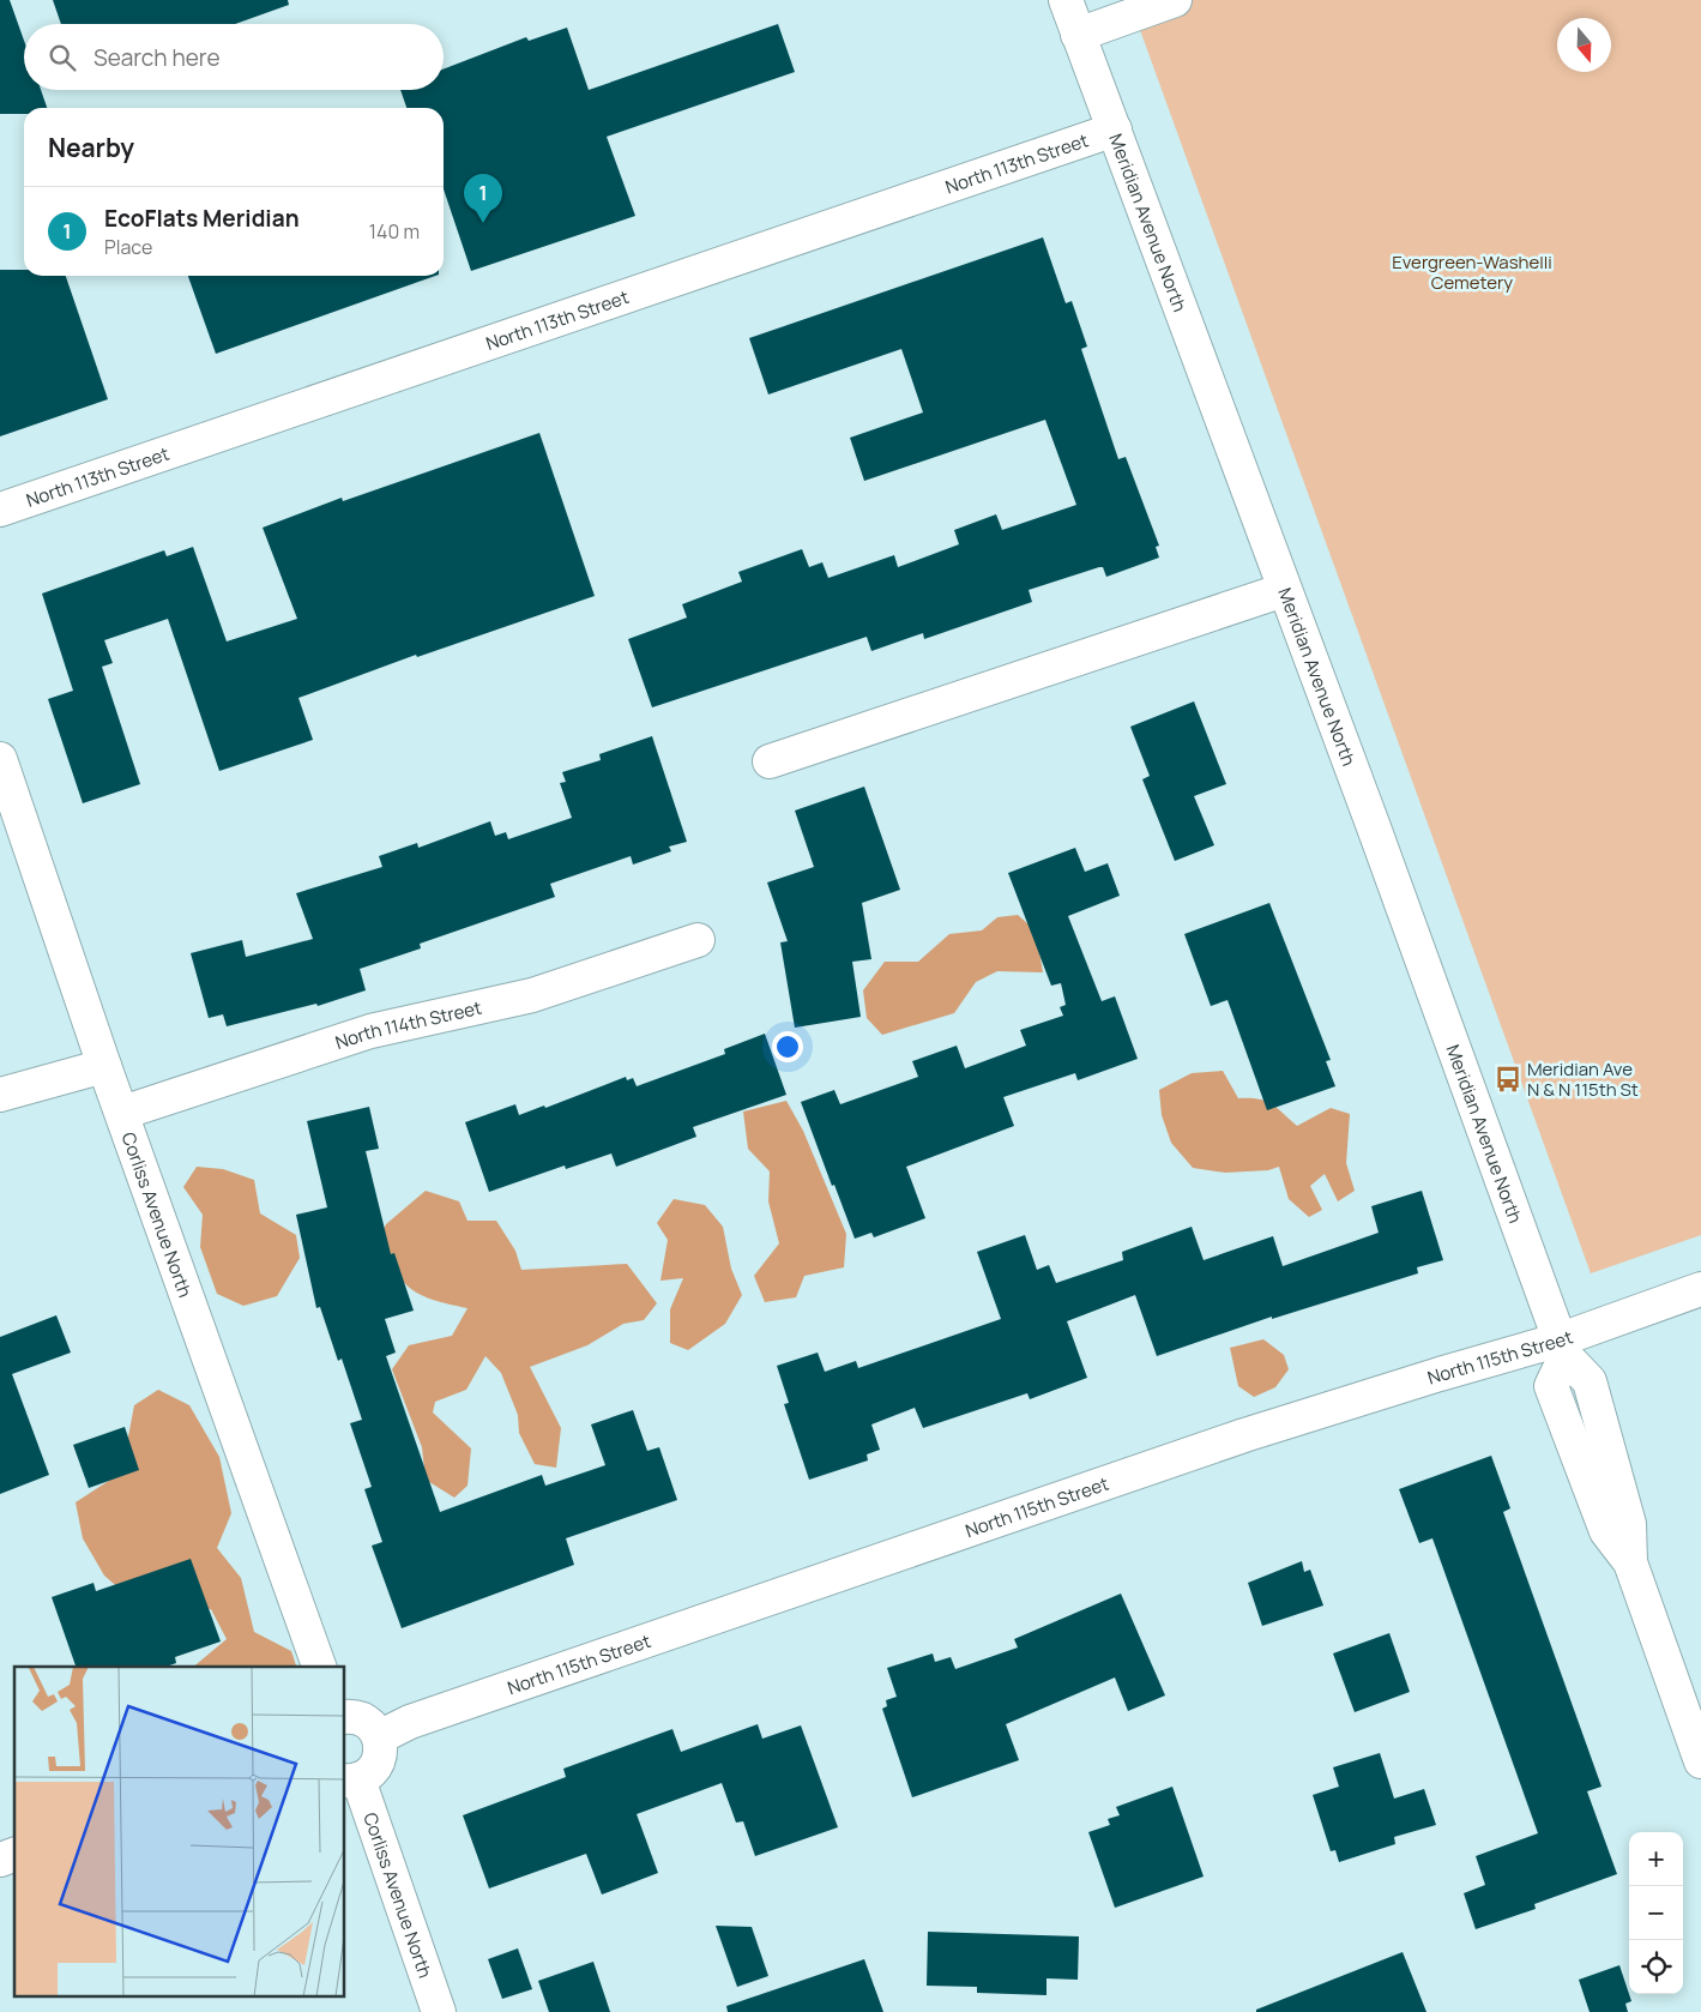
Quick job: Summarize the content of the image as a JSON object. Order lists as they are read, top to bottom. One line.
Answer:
{"streets":{"street":["North 113th Street","Meridian Avenue North","North 114th Street","Corliss Avenue North","North 115th Street"]},"crossings":[["North 113th Street","Meridian Avenue North"],["Meridian Avenue North","North 115th Street"],["North 114th Street","Corliss Avenue North"]],"parks":["Evergreen-Washelli Cemetery"],"places":{"bus stop":["Meridian Ave N & N 115th St"]},"north":"bottom","page":{"search":"Search here","heading":"Nearby","pins":"1","list":[{"mark":"1","name":"EcoFlats Meridian","note":"Place","value":"140 m"}],"map_buttons":["+","−"]}}
